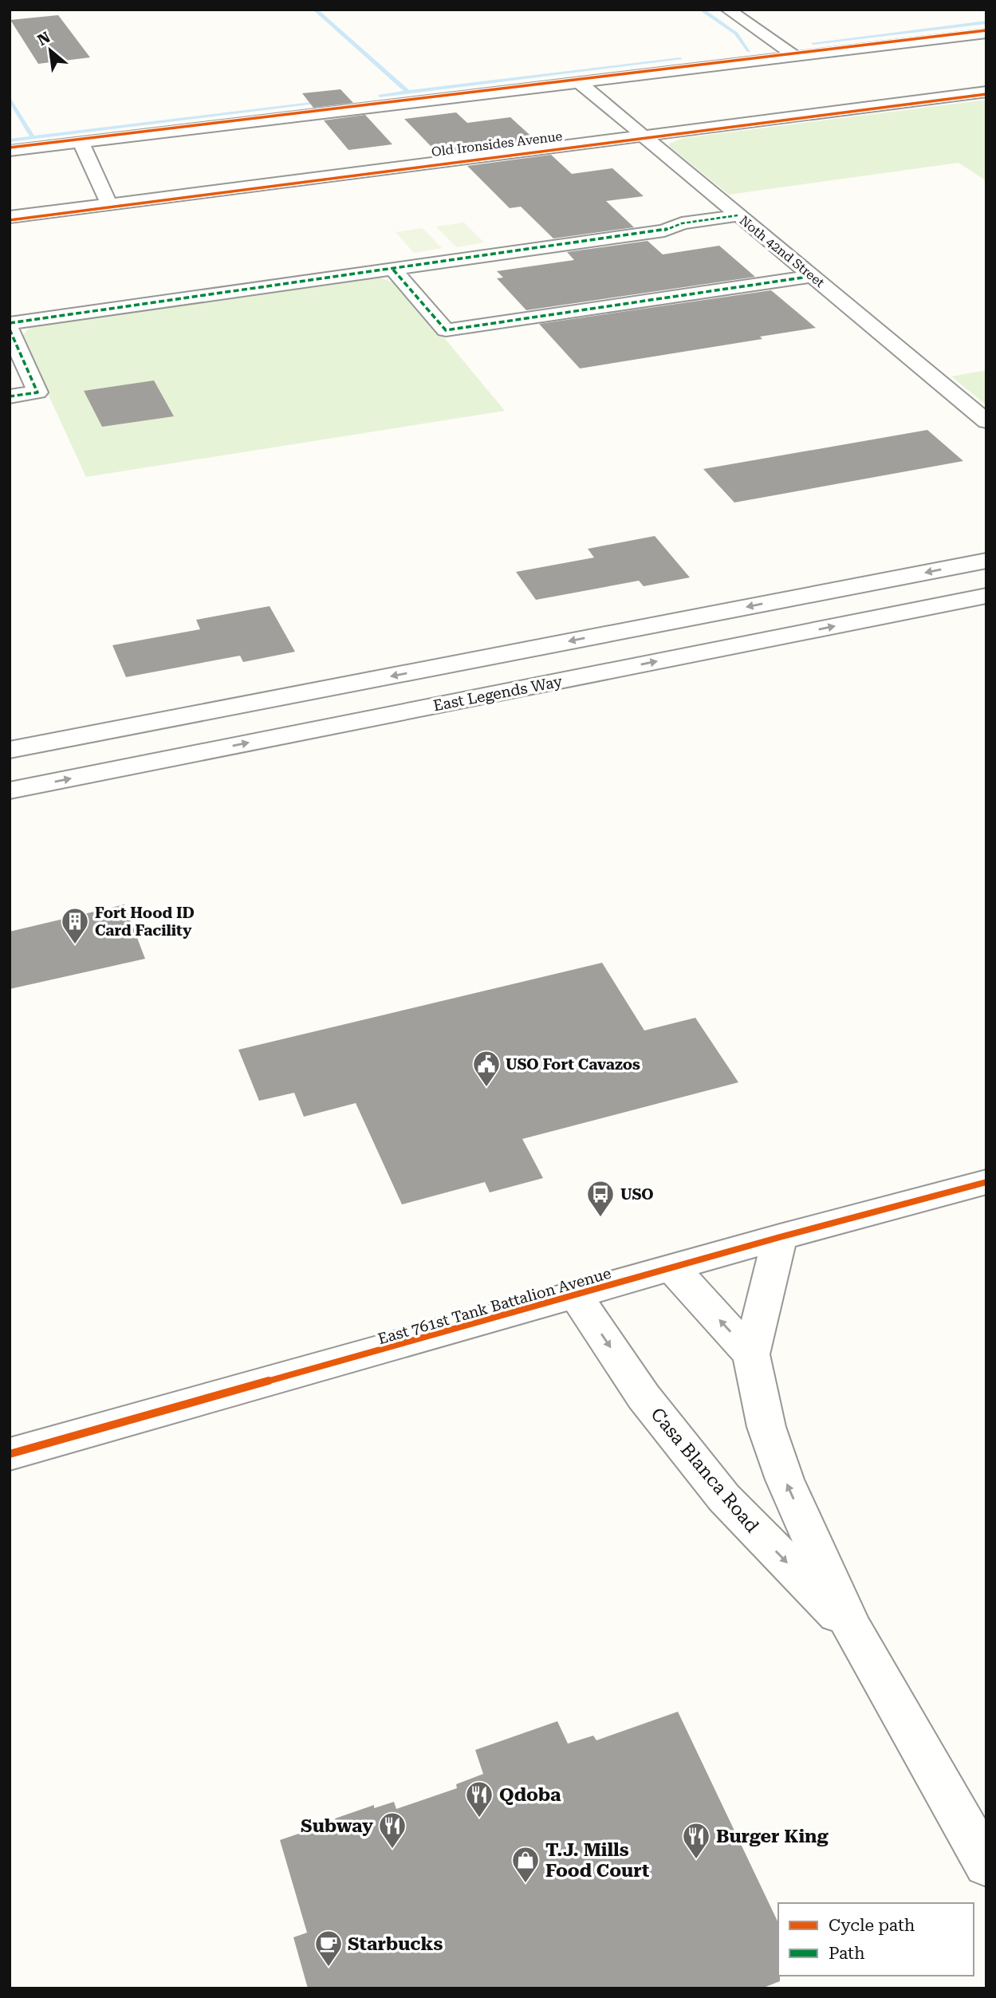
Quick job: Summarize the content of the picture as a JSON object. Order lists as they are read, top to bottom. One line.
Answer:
{"streets":{"street":["Old Ironsides Avenue","Noth 42nd Street","East Legends Way","East 761st Tank Battalion Avenue","Casa Blanca Road"]},"crossings":[["Old Ironsides Avenue","Noth 42nd Street"],["East 761st Tank Battalion Avenue","Casa Blanca Road"]],"places":{"building":["Fort Hood ID Card Facility"],"public building":["USO Fort Cavazos"],"bus stop":["USO"],"restaurant":["Qdoba","Subway","Burger King"],"shop":["T.J. Mills Food Court"],"cafe":["Starbucks"]},"legend":["Cycle path","Path"],"north":"top left"}
